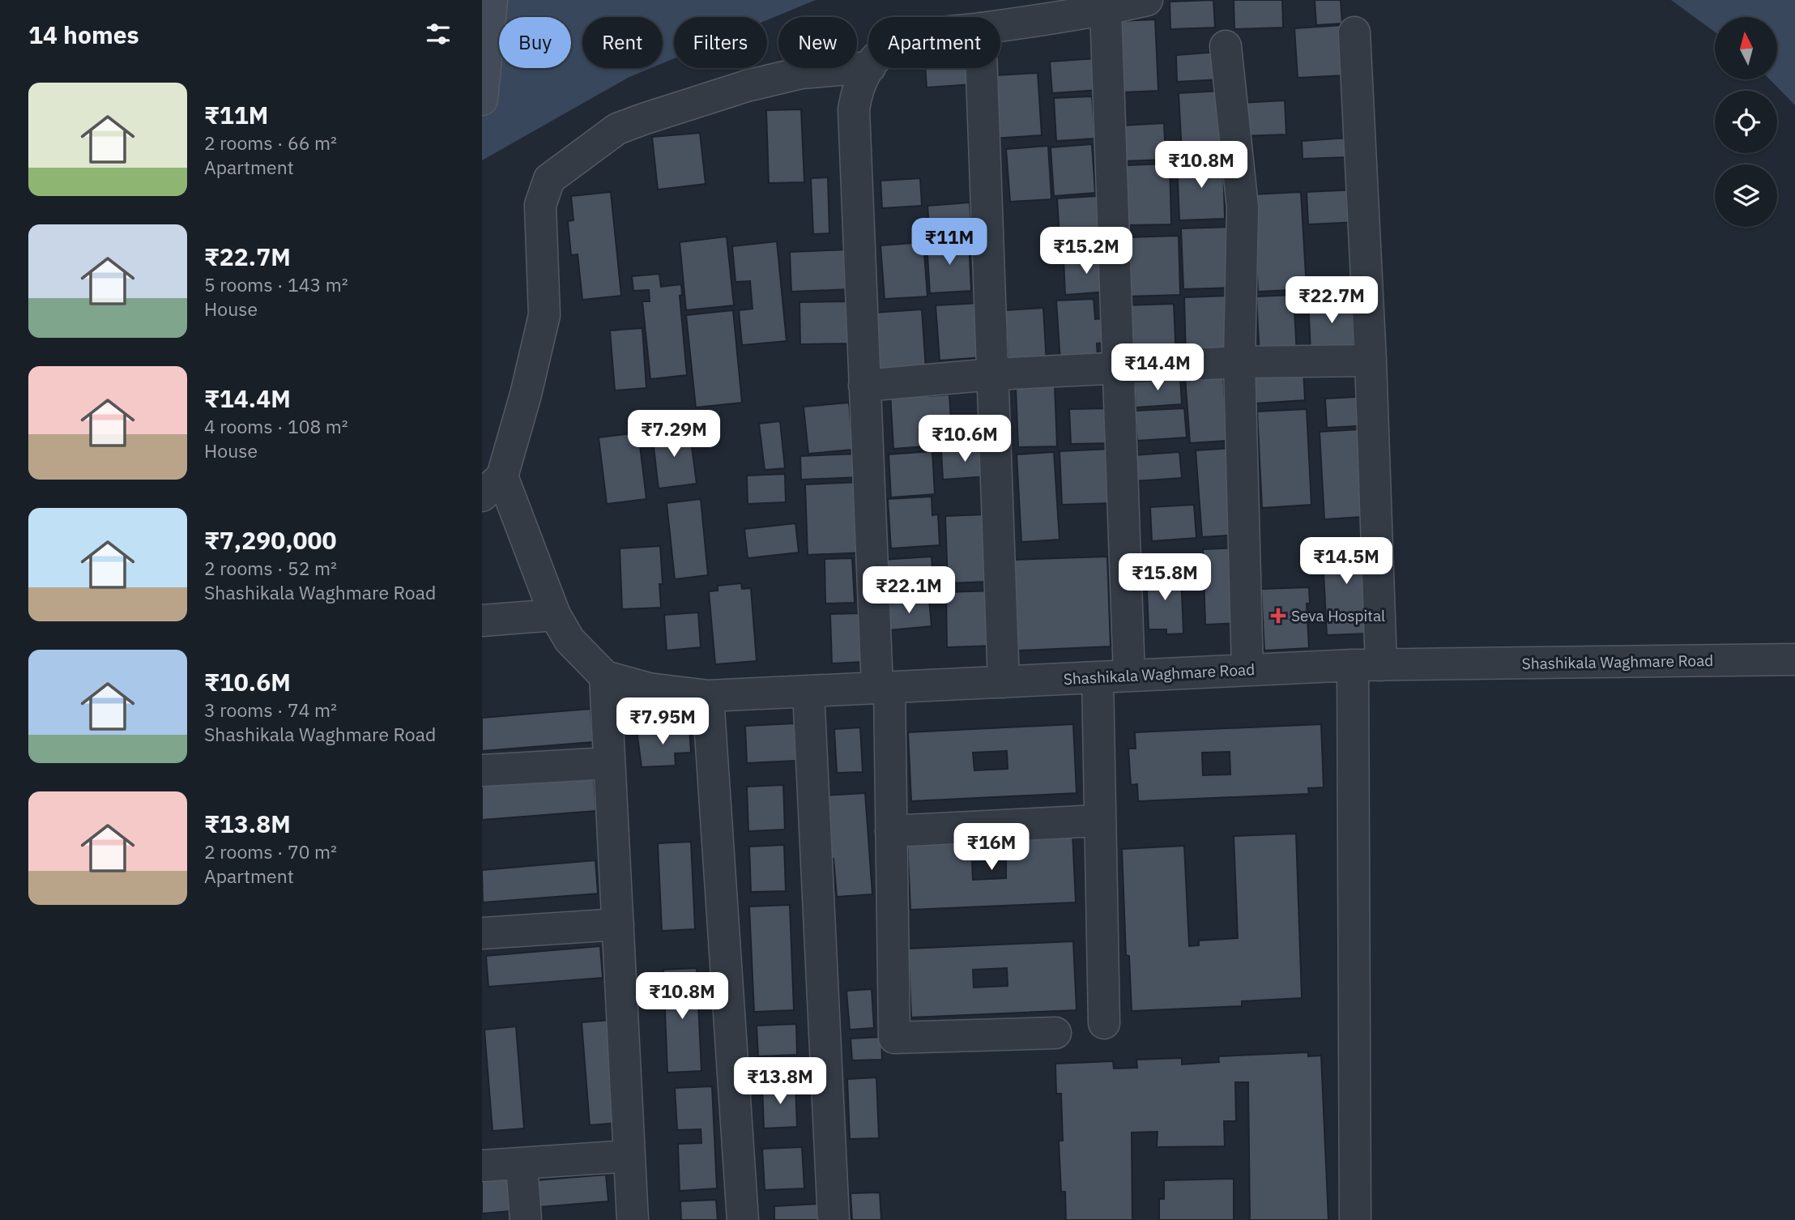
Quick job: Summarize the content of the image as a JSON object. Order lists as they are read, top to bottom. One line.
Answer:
{"streets":{"street":["Shashikala Waghmare Road"]},"places":{"health":["Seva Hospital"]},"north":"top","page":{"heading":"14 homes","chip":["Buy","Rent","Filters","New","Apartment"],"list":[{"name":"₹11M","note":"2 rooms · 66 m² · Apartment"},{"name":"₹22.7M","note":"5 rooms · 143 m² · House"},{"name":"₹14.4M","note":"4 rooms · 108 m² · House"},{"name":"₹7,290,000","note":"2 rooms · 52 m² · Shashikala Waghmare Road"},{"name":"₹10.6M","note":"3 rooms · 74 m² · Shashikala Waghmare Road"},{"name":"₹13.8M","note":"2 rooms · 70 m² · Apartment"}],"price":["₹10.8M","₹11M","₹15.2M","₹22.7M","₹14.4M","₹7.29M","₹10.6M","₹14.5M","₹15.8M","₹22.1M","₹7.95M","₹16M","₹10.8M","₹13.8M"]}}
